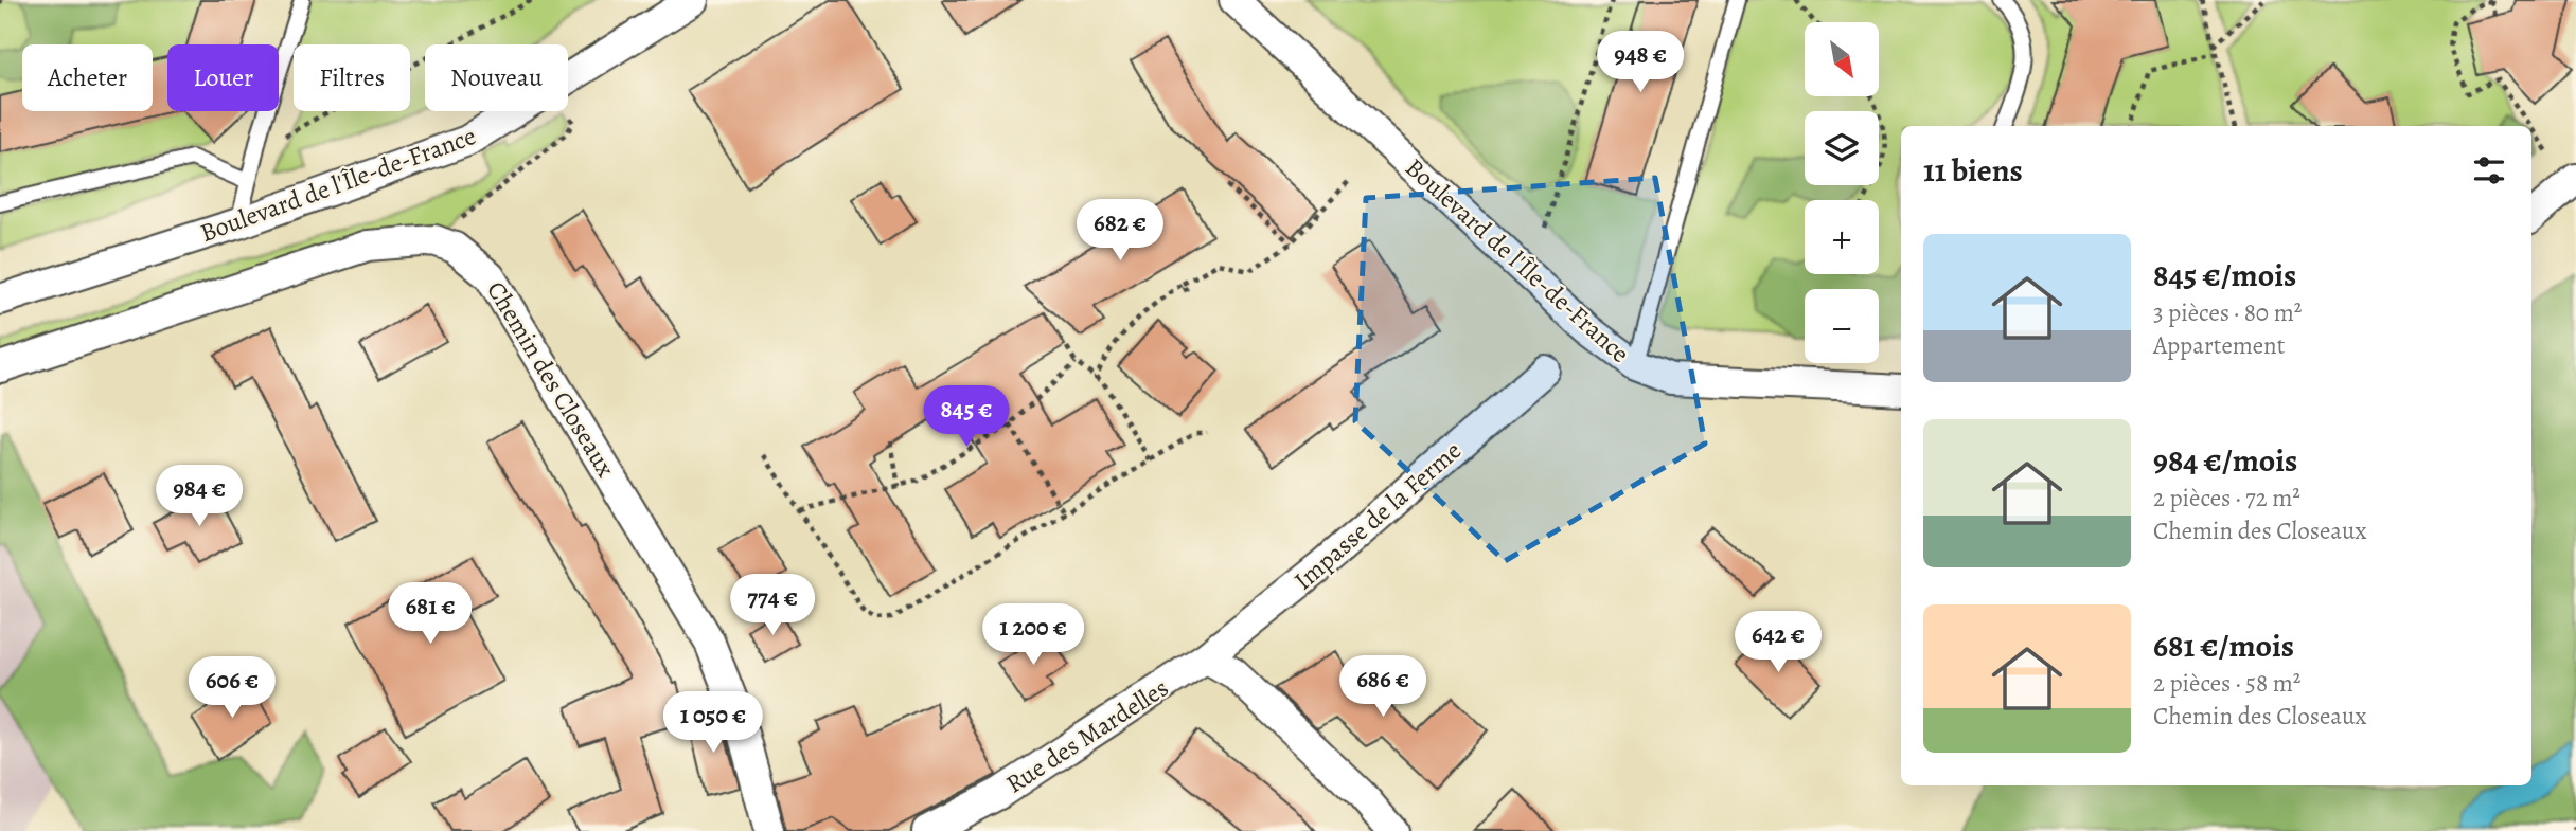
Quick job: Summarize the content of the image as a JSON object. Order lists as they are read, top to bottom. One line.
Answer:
{"streets":{"street":["Boulevard de l'Île-de-France","Chemin des Closeaux","Impasse de la Ferme","Rue des Mardelles"]},"crossings":[["Impasse de la Ferme","Rue des Mardelles"]],"north":"bottom right","page":{"map_buttons":["+","−"],"price":["948 €","682 €","845 €","984 €","774 €","681 €","1 200 €","642 €","686 €","606 €","1 050 €"],"chip":["Acheter","Louer","Filtres","Nouveau"],"heading":"11 biens","list":[{"name":"845 €/mois","note":"3 pièces · 80 m² · Appartement"},{"name":"984 €/mois","note":"2 pièces · 72 m² · Chemin des Closeaux"},{"name":"681 €/mois","note":"2 pièces · 58 m² · Chemin des Closeaux"}]}}
